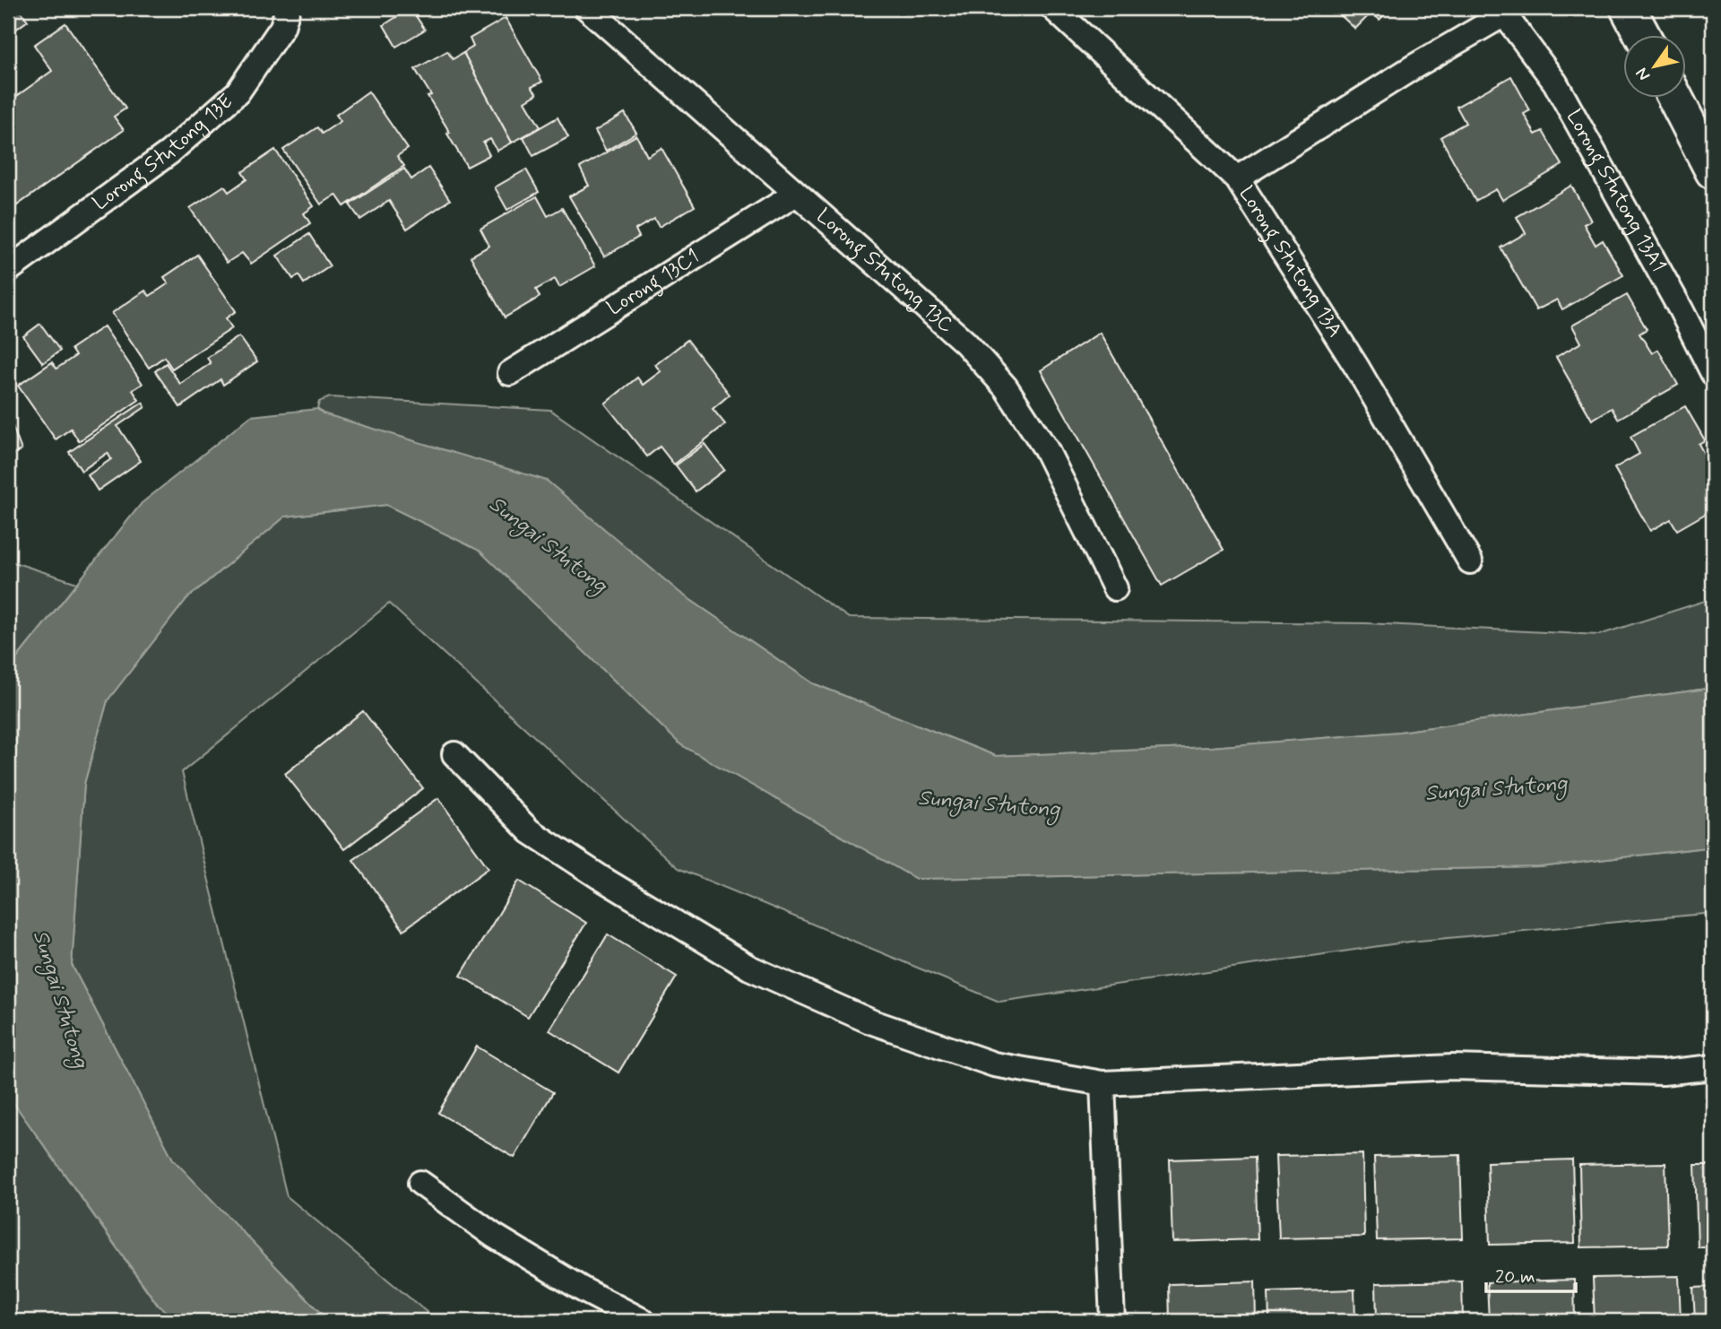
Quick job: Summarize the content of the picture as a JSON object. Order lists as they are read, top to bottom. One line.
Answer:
{"streets":{"street":["Lorong Stutong 13E","Lorong Stutong 13A1","Lorong Stutong 13A","Lorong Stutong 13C","Lorong 13C1"]},"crossings":[["Lorong Stutong 13A1","Lorong Stutong 13A"],["Lorong Stutong 13C","Lorong 13C1"]],"water":["Sungai Stutong"],"scale_bar":"20 m","north":"bottom left"}
